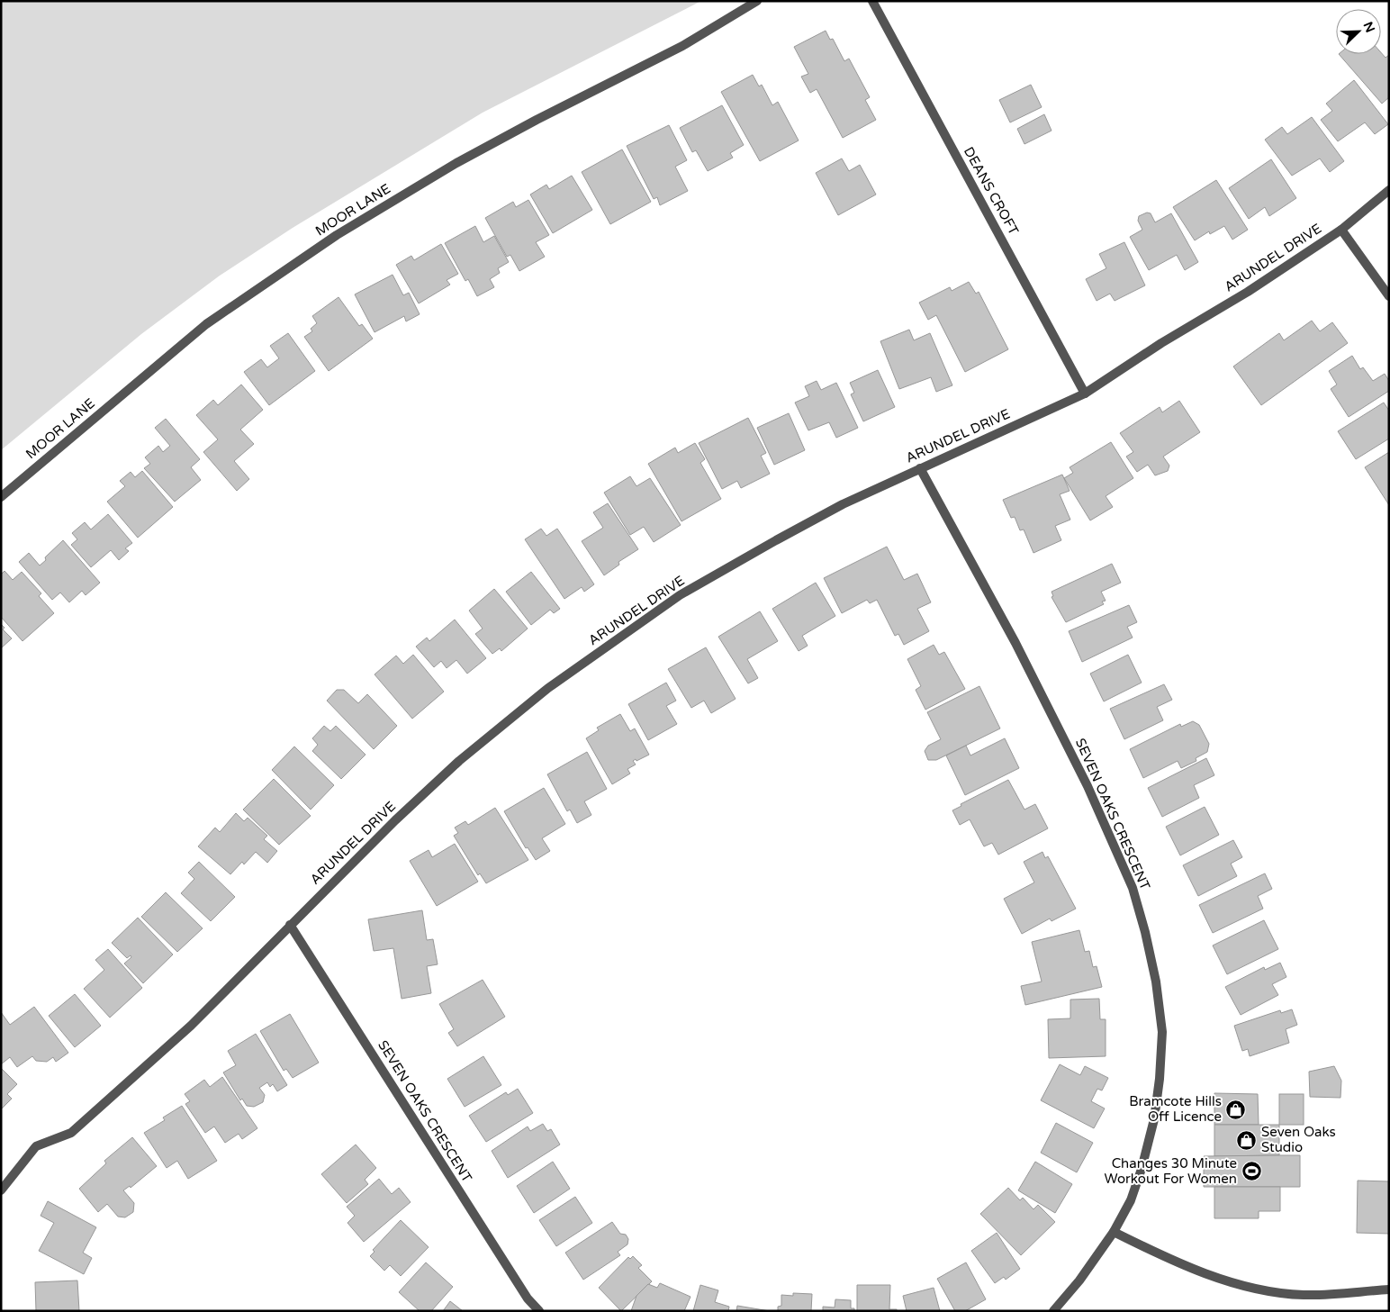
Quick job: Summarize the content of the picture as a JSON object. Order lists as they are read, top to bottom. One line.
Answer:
{"streets":{"street":["DEANS CROFT","MOOR LANE","ARUNDEL DRIVE","SEVEN OAKS CRESCENT"]},"crossings":[["DEANS CROFT","ARUNDEL DRIVE"],["ARUNDEL DRIVE","SEVEN OAKS CRESCENT"]],"places":{"shop":["Bramcote Hills Off Licence","Seven Oaks Studio"],"sports":["Changes 30 Minute Workout For Women"]},"north":"top right"}
